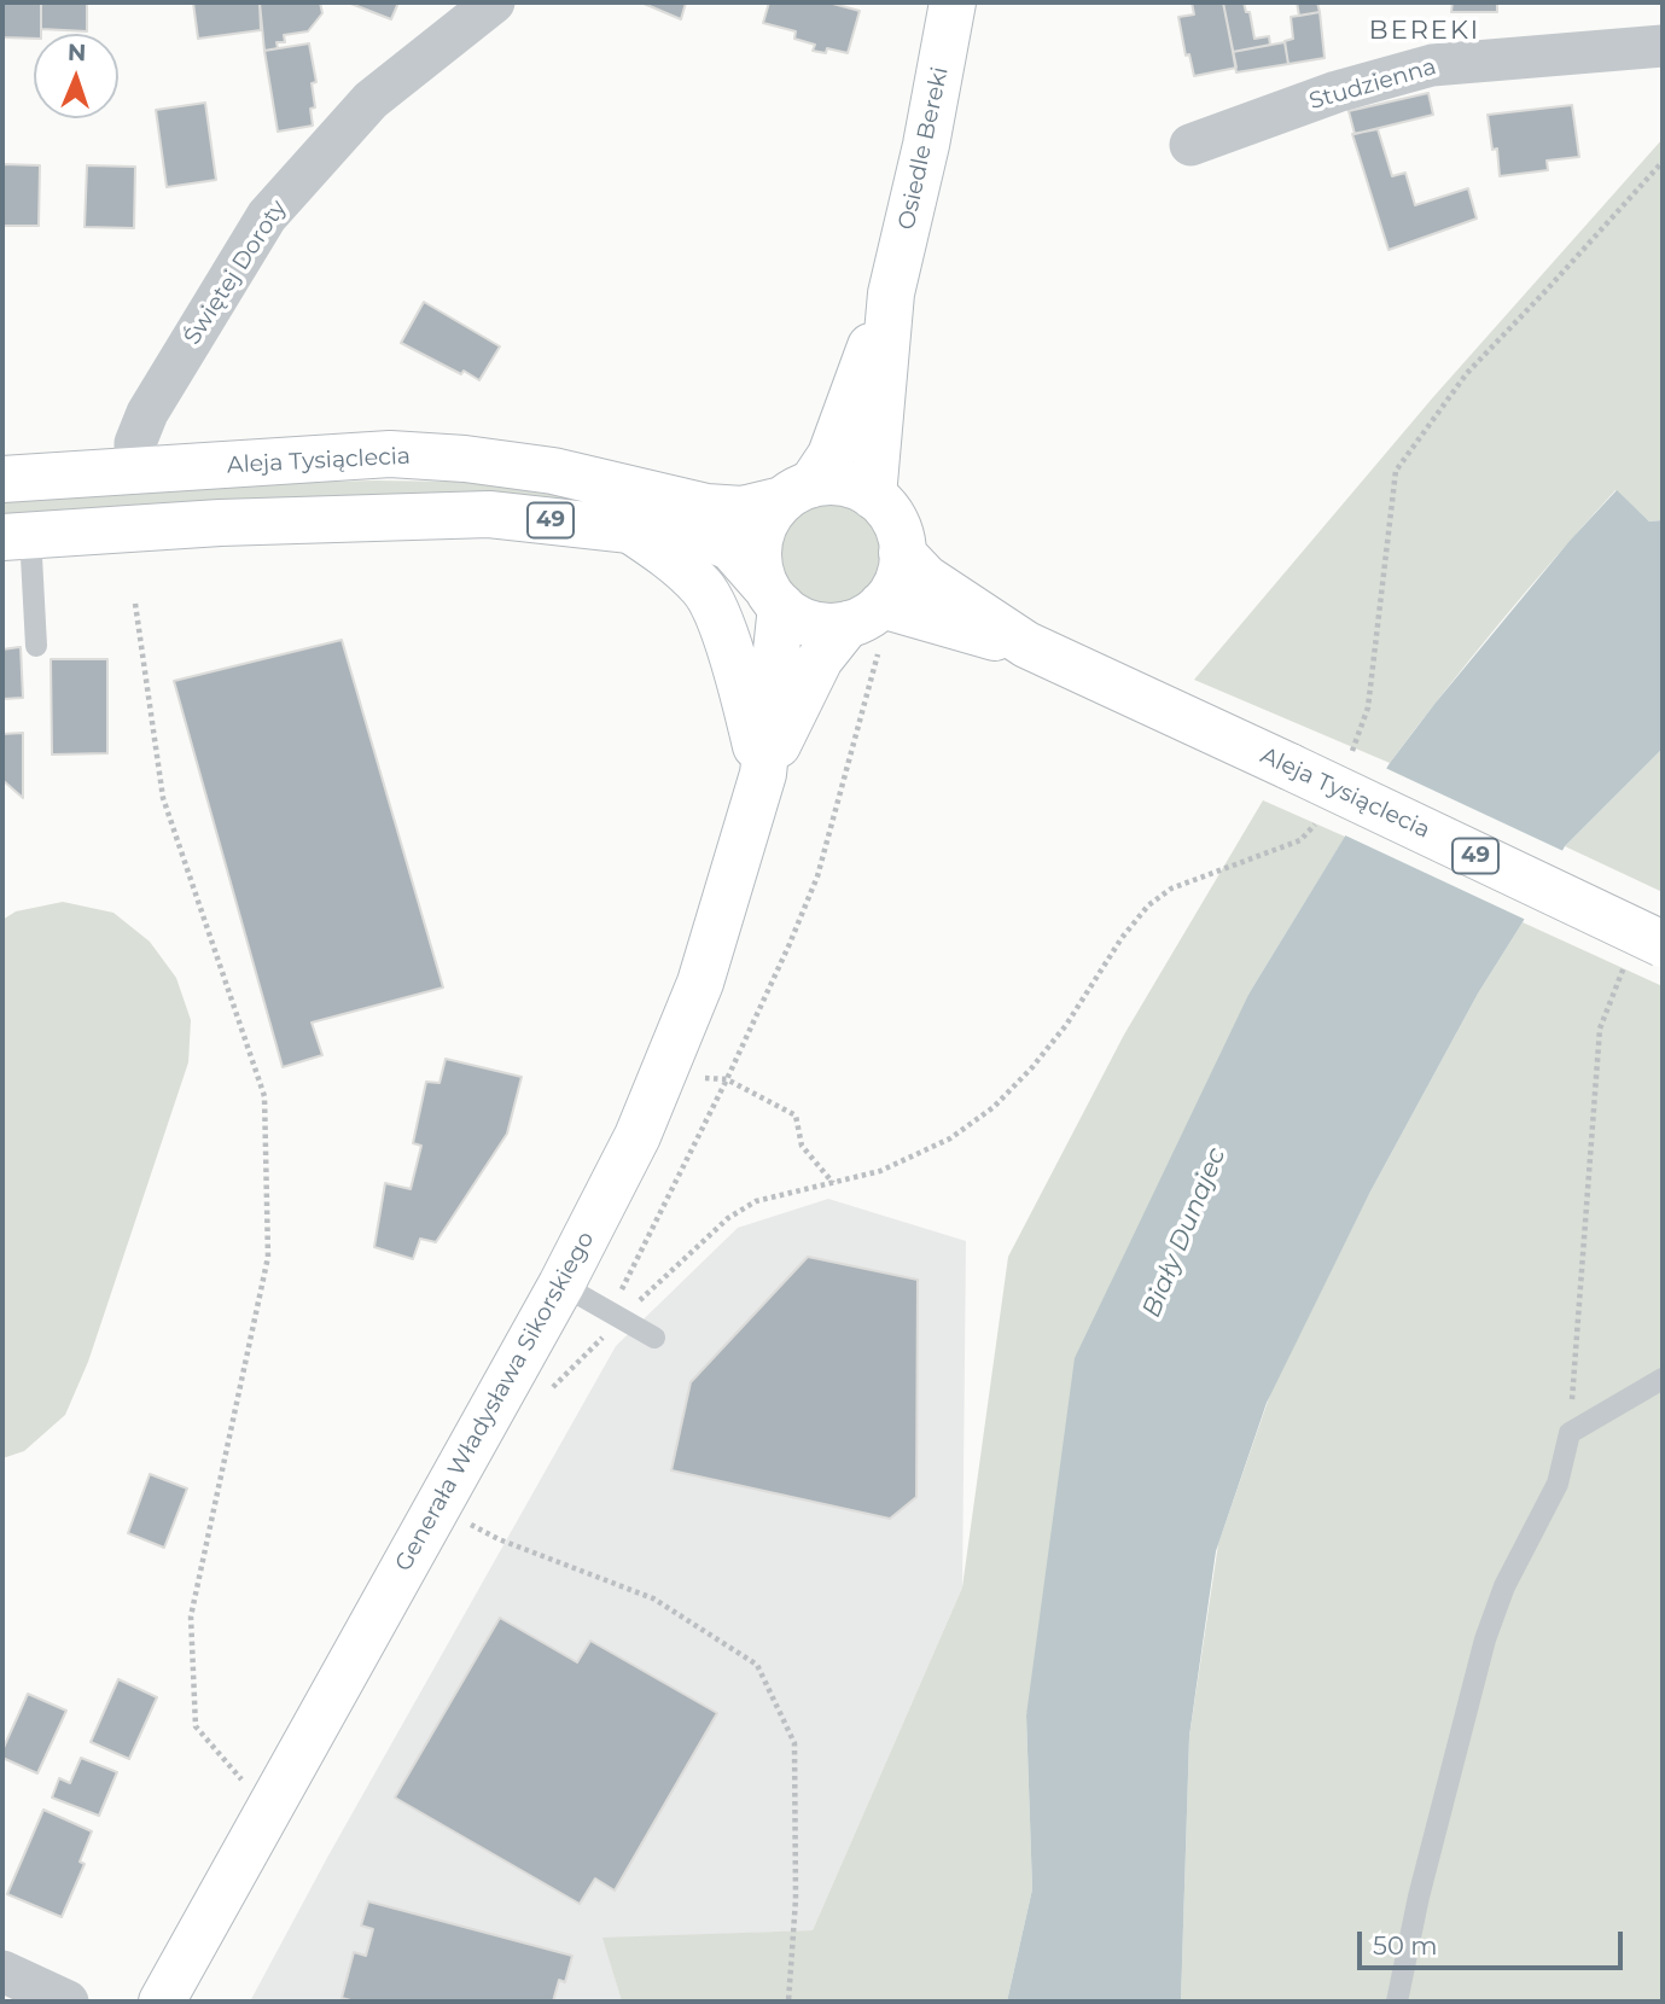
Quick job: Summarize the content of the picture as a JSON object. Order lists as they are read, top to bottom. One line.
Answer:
{"streets":{"main road":["Osiedle Bereki","Aleja Tysiąclecia","49","Generała Władysława Sikorskiego"],"street":["Studzienna","Świętej Doroty"]},"crossings":[["Świętej Doroty","Aleja Tysiąclecia"],["Aleja Tysiąclecia","49"],["Aleja Tysiąclecia","Generała Władysława Sikorskiego"],["49","Generała Władysława Sikorskiego"]],"districts":["BEREKI"],"water":["Biały Dunajec"],"scale_bar":"50 m","north":"top"}
